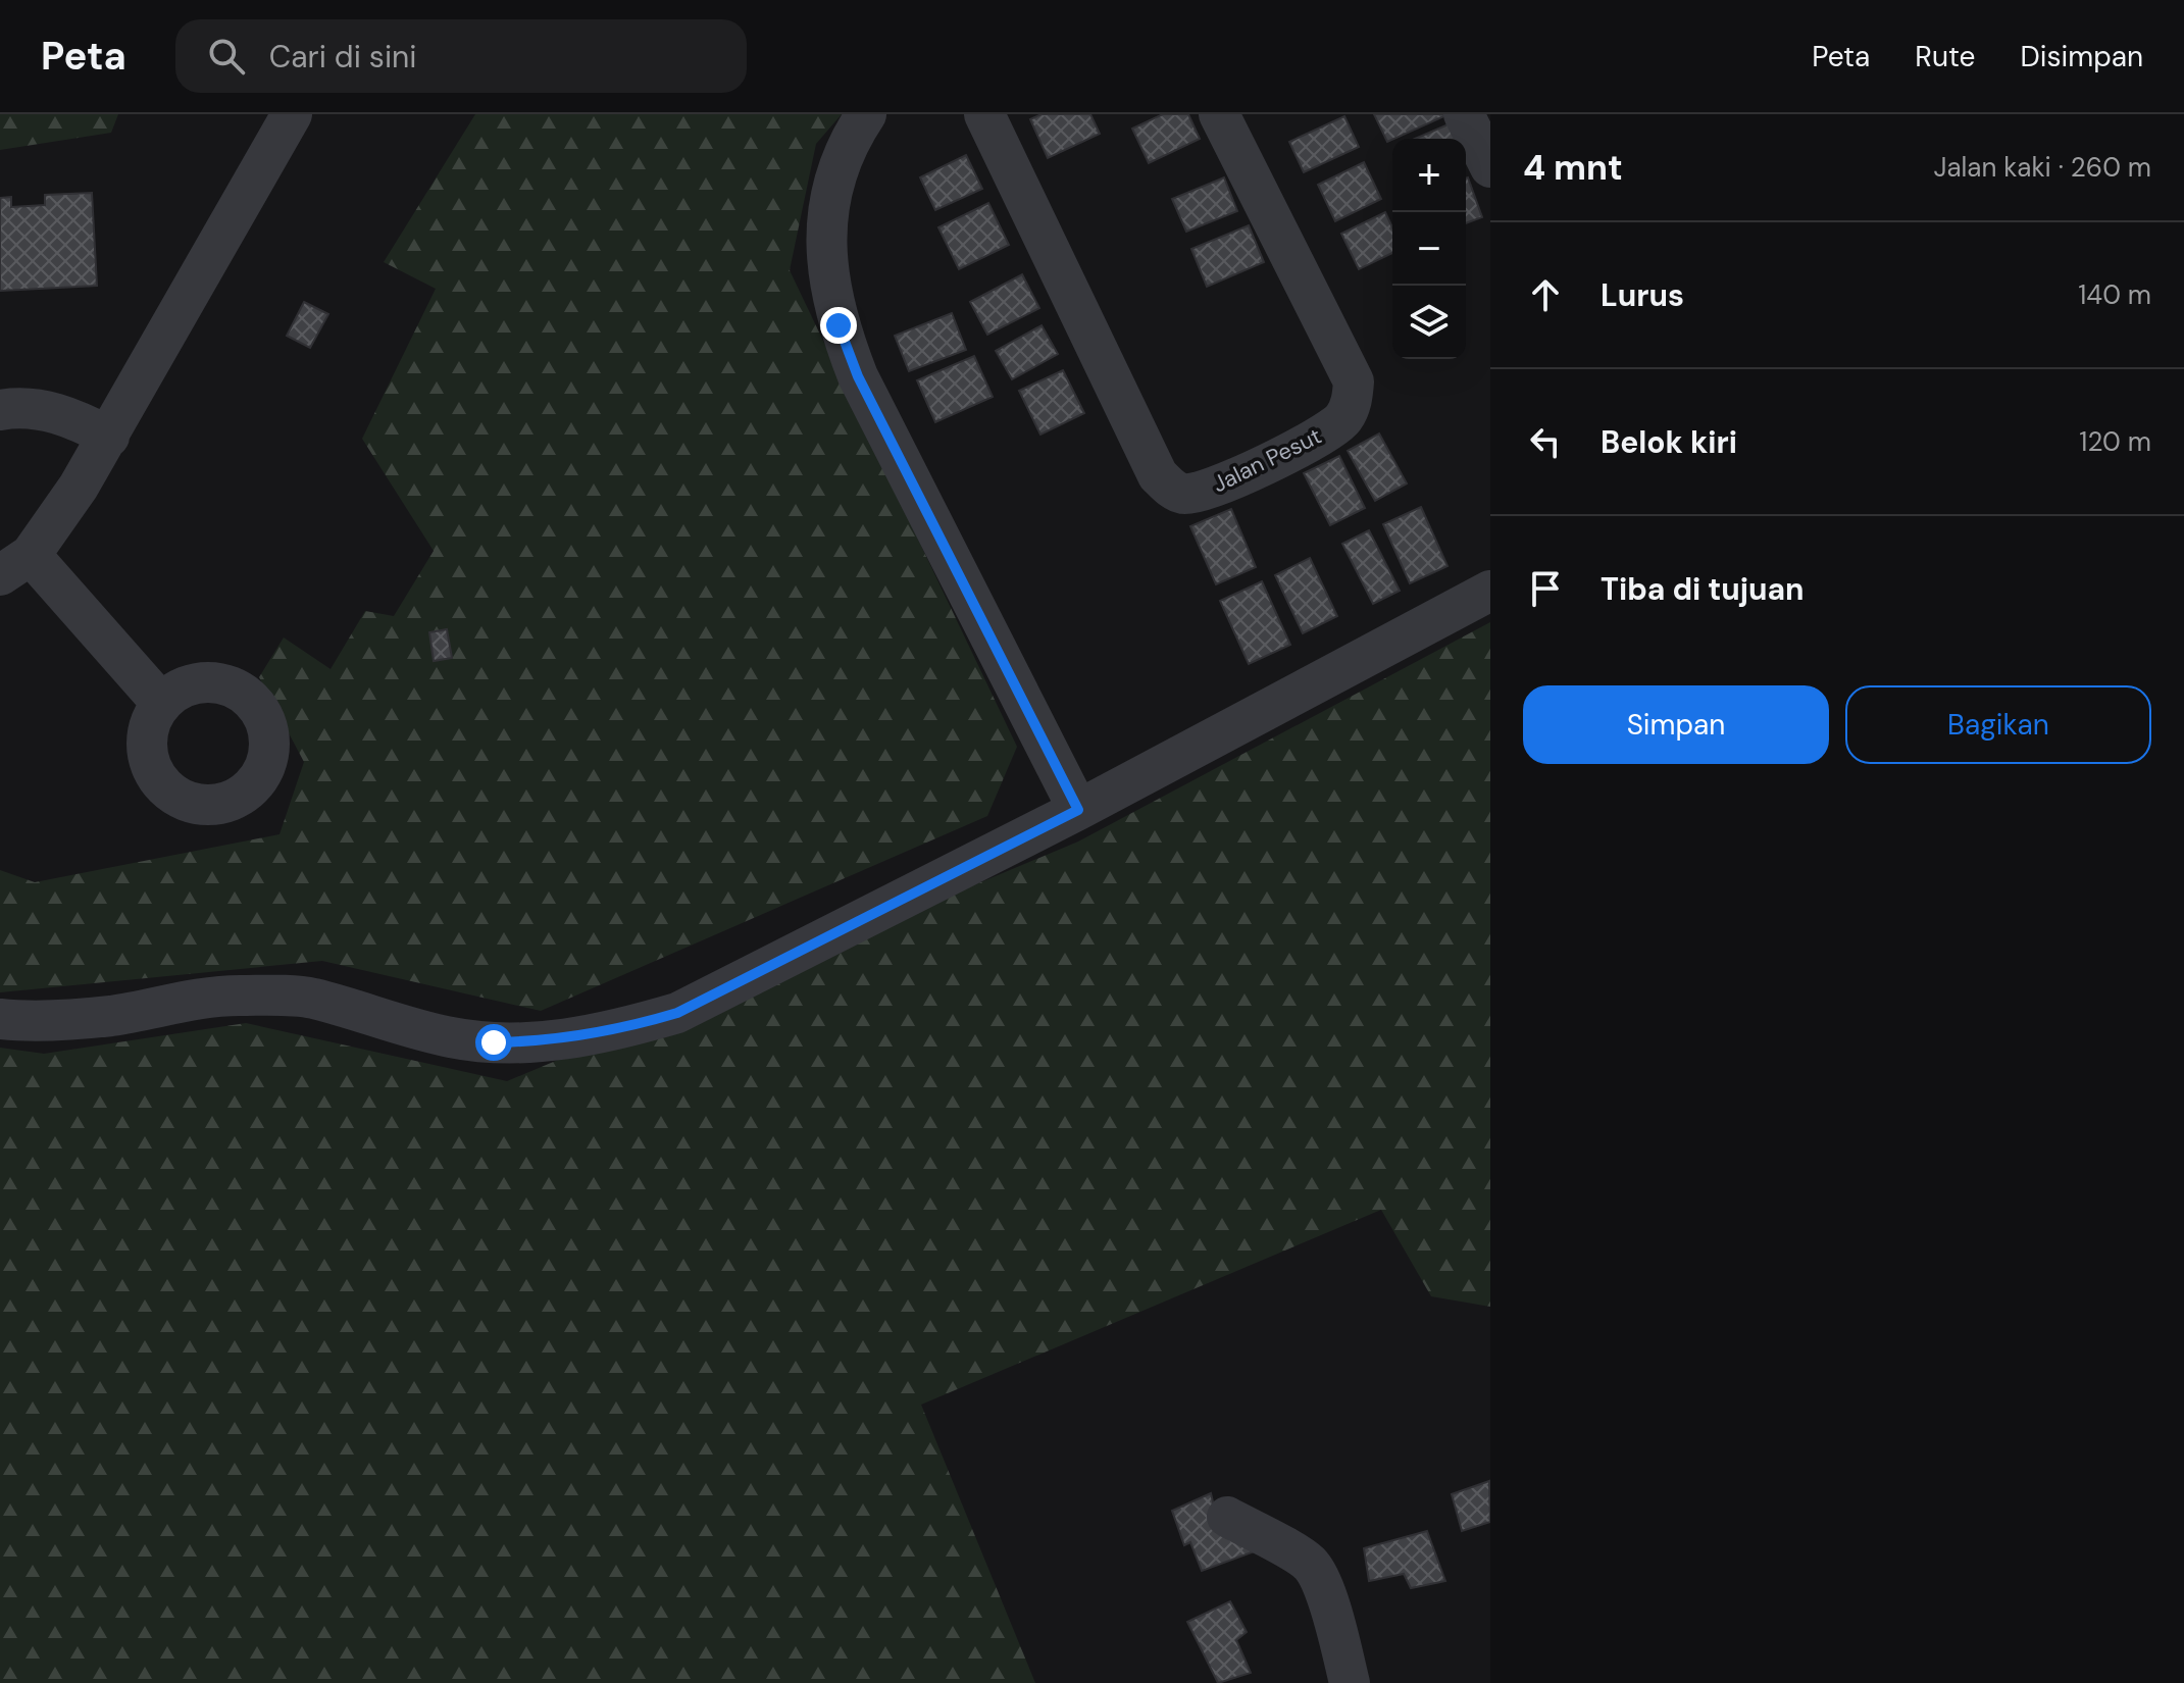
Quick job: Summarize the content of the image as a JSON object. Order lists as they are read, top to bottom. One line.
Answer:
{"streets":{"street":["Jalan Pesut"]},"page":{"header":"Peta","search":"Cari di sini","nav":["Peta","Rute","Disimpan"],"heading":["4 mnt","Jalan kaki · 260 m"],"map_buttons":["+","−"],"list":[["Lurus","140 m"],["Belok kiri","120 m"],"Tiba di tujuan"],"buttons":["Simpan","Bagikan"]}}
